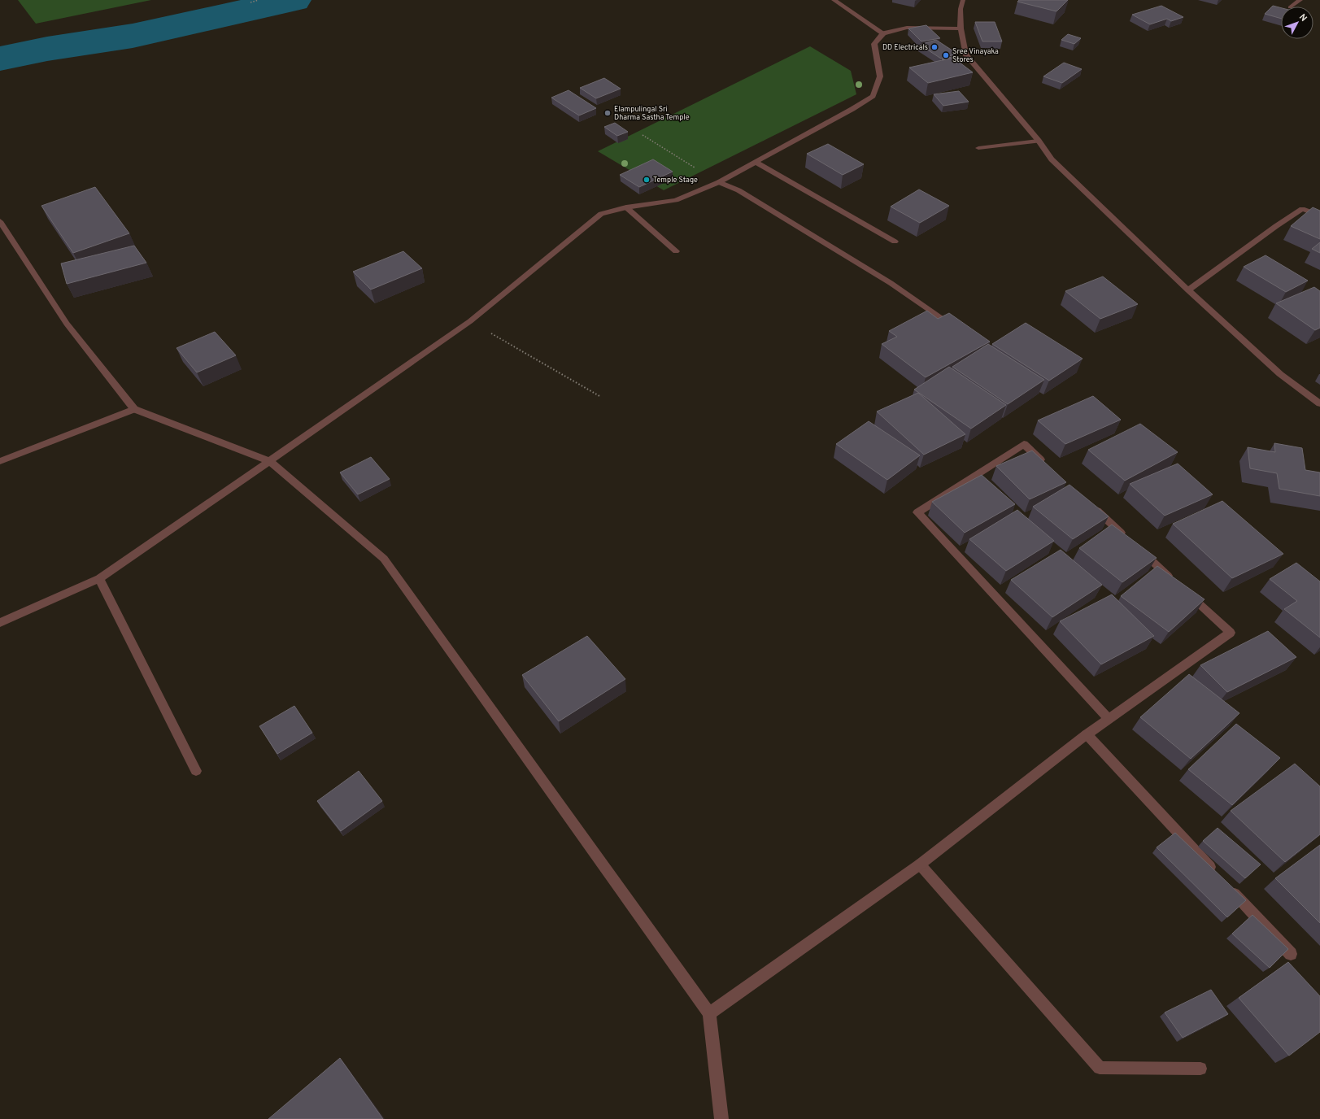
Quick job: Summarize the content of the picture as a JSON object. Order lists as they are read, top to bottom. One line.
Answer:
{"places":["DD Electricals","Sree Vinayaka Stores","Elampulingal Sri Dharma Sastha Temple","Temple Stage"],"north":"top right"}
